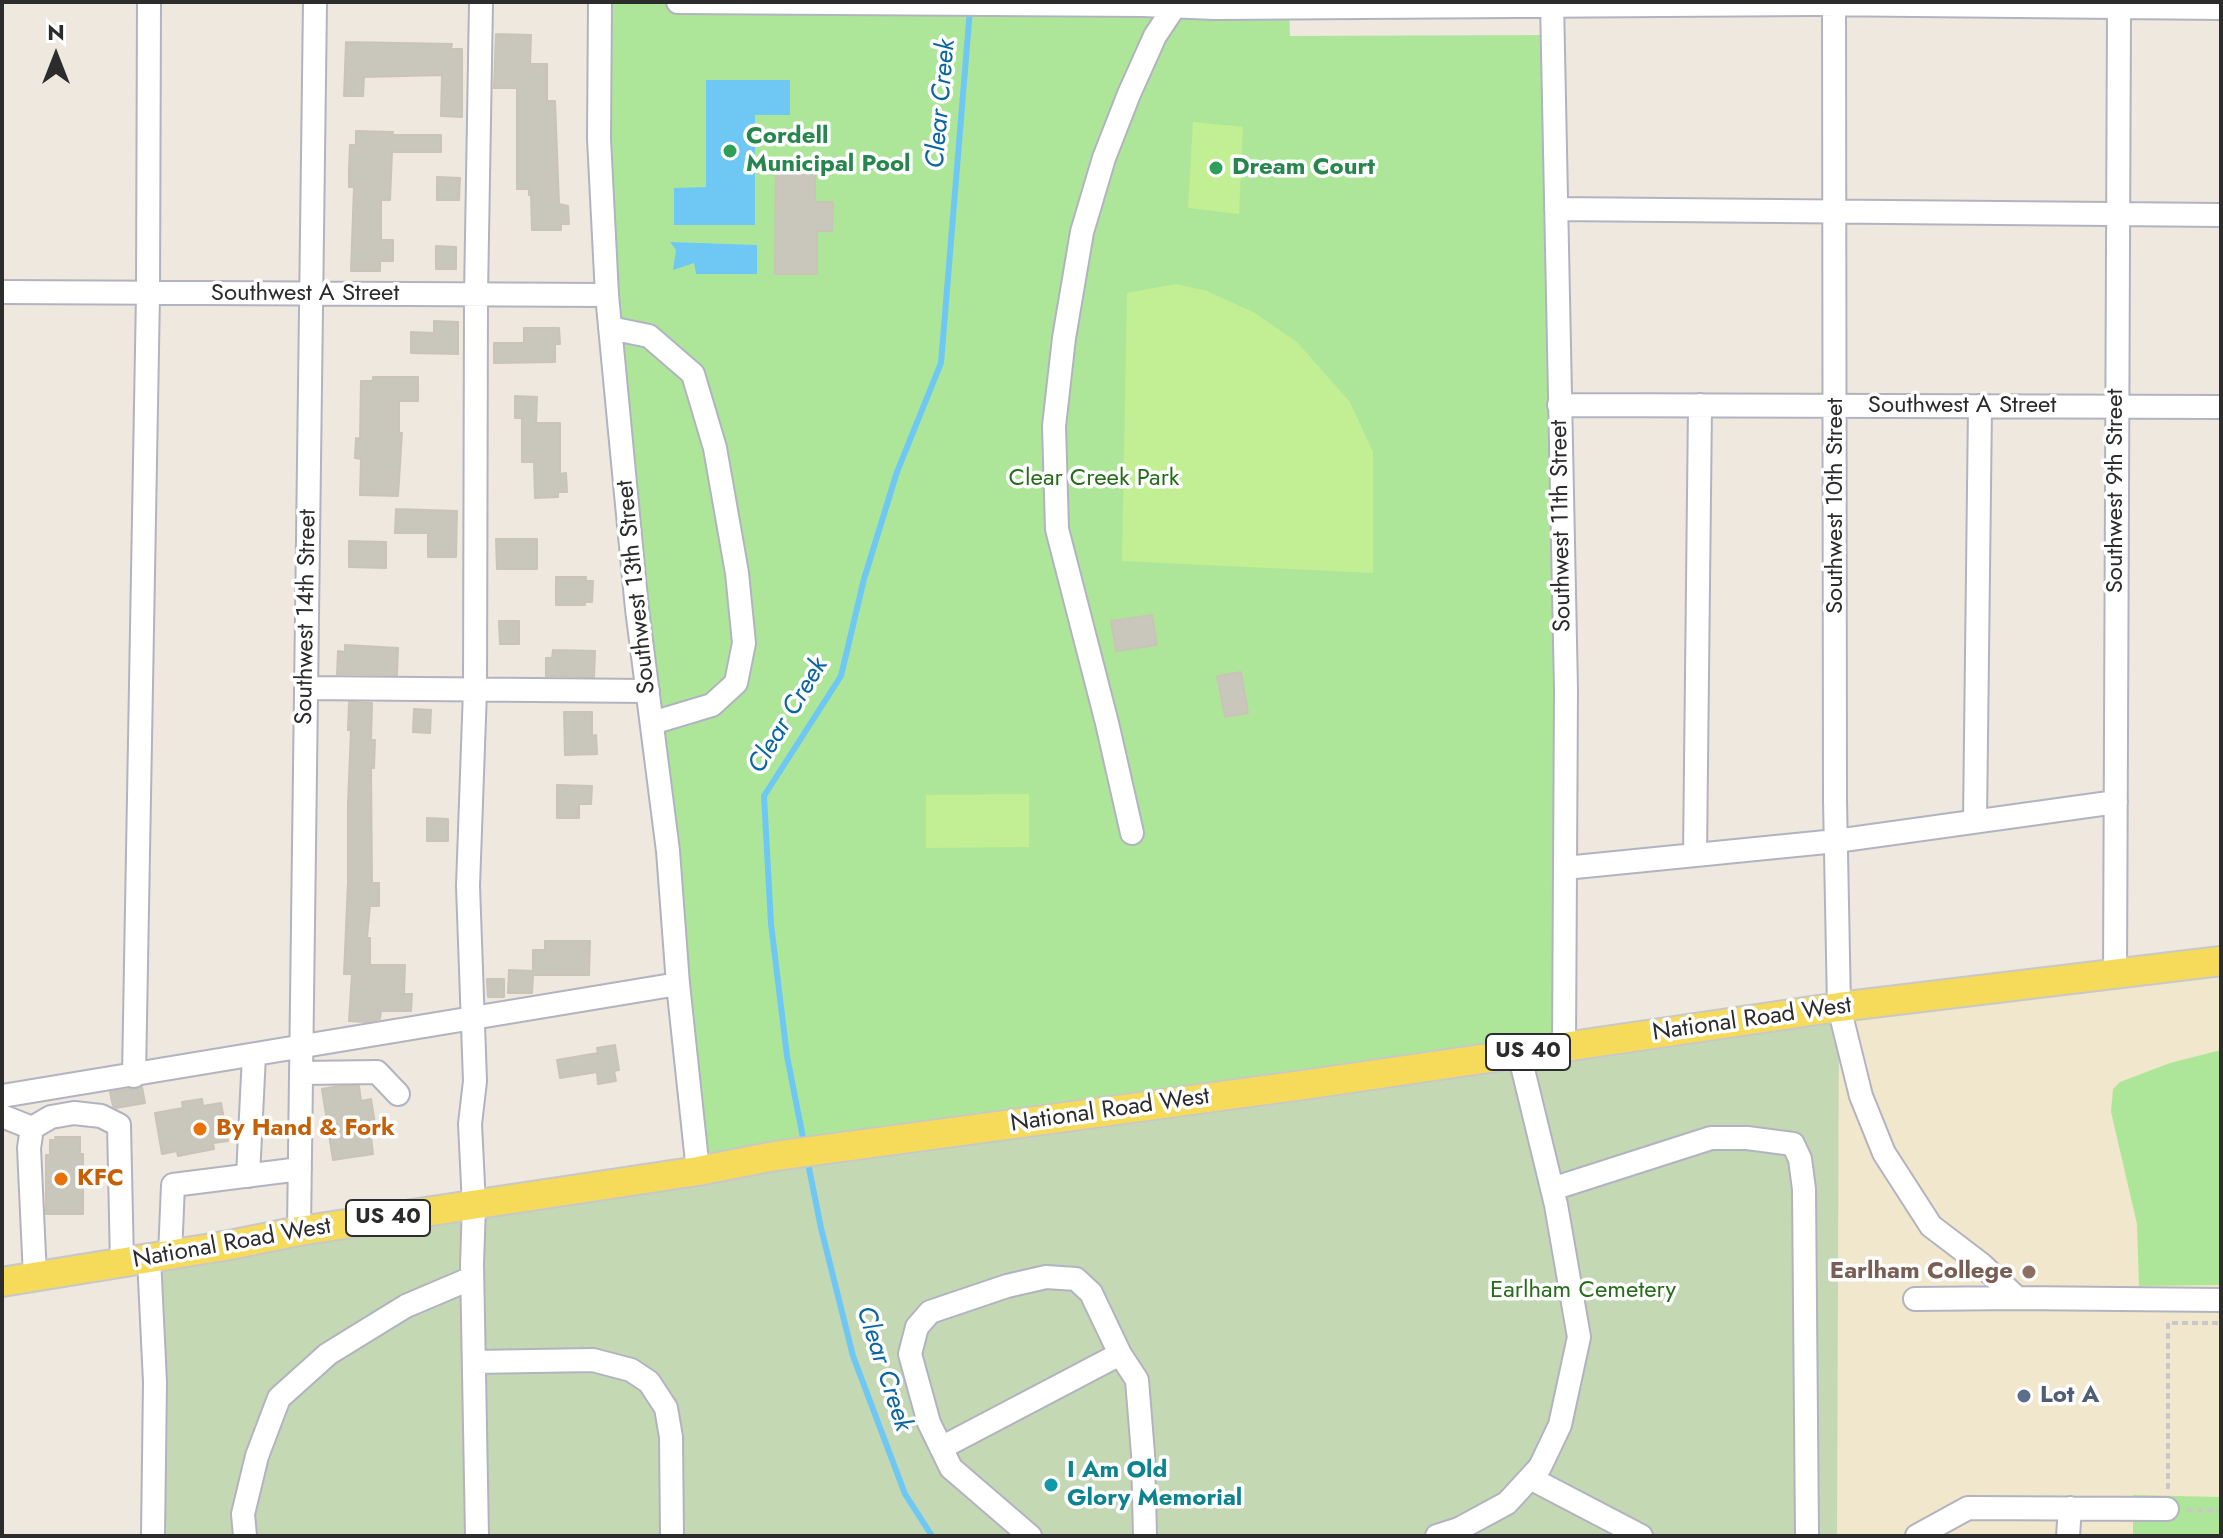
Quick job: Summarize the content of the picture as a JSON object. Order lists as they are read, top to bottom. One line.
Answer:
{"streets":{"main road":["National Road West","US 40"],"street":["Southwest A Street","Southwest 9th Street","Southwest 10th Street","Southwest 11th Street","Southwest 13th Street","Southwest 14th Street"]},"crossings":[["Southwest A Street","Southwest 9th Street"],["Southwest A Street","Southwest 10th Street"],["Southwest A Street","Southwest 11th Street"],["Southwest A Street","Southwest 13th Street"],["Southwest A Street","Southwest 14th Street"],["Southwest 9th Street","National Road West"],["Southwest 10th Street","National Road West"],["Southwest 11th Street","National Road West"],["Southwest 13th Street","National Road West"],["Southwest 14th Street","National Road West"]],"water":["Clear Creek"],"parks":["Clear Creek Park","Earlham Cemetery"],"places":["Cordell Municipal Pool","Dream Court","By Hand & Fork","KFC","Earlham College","Lot A","I Am Old Glory Memorial"],"north":"top"}
